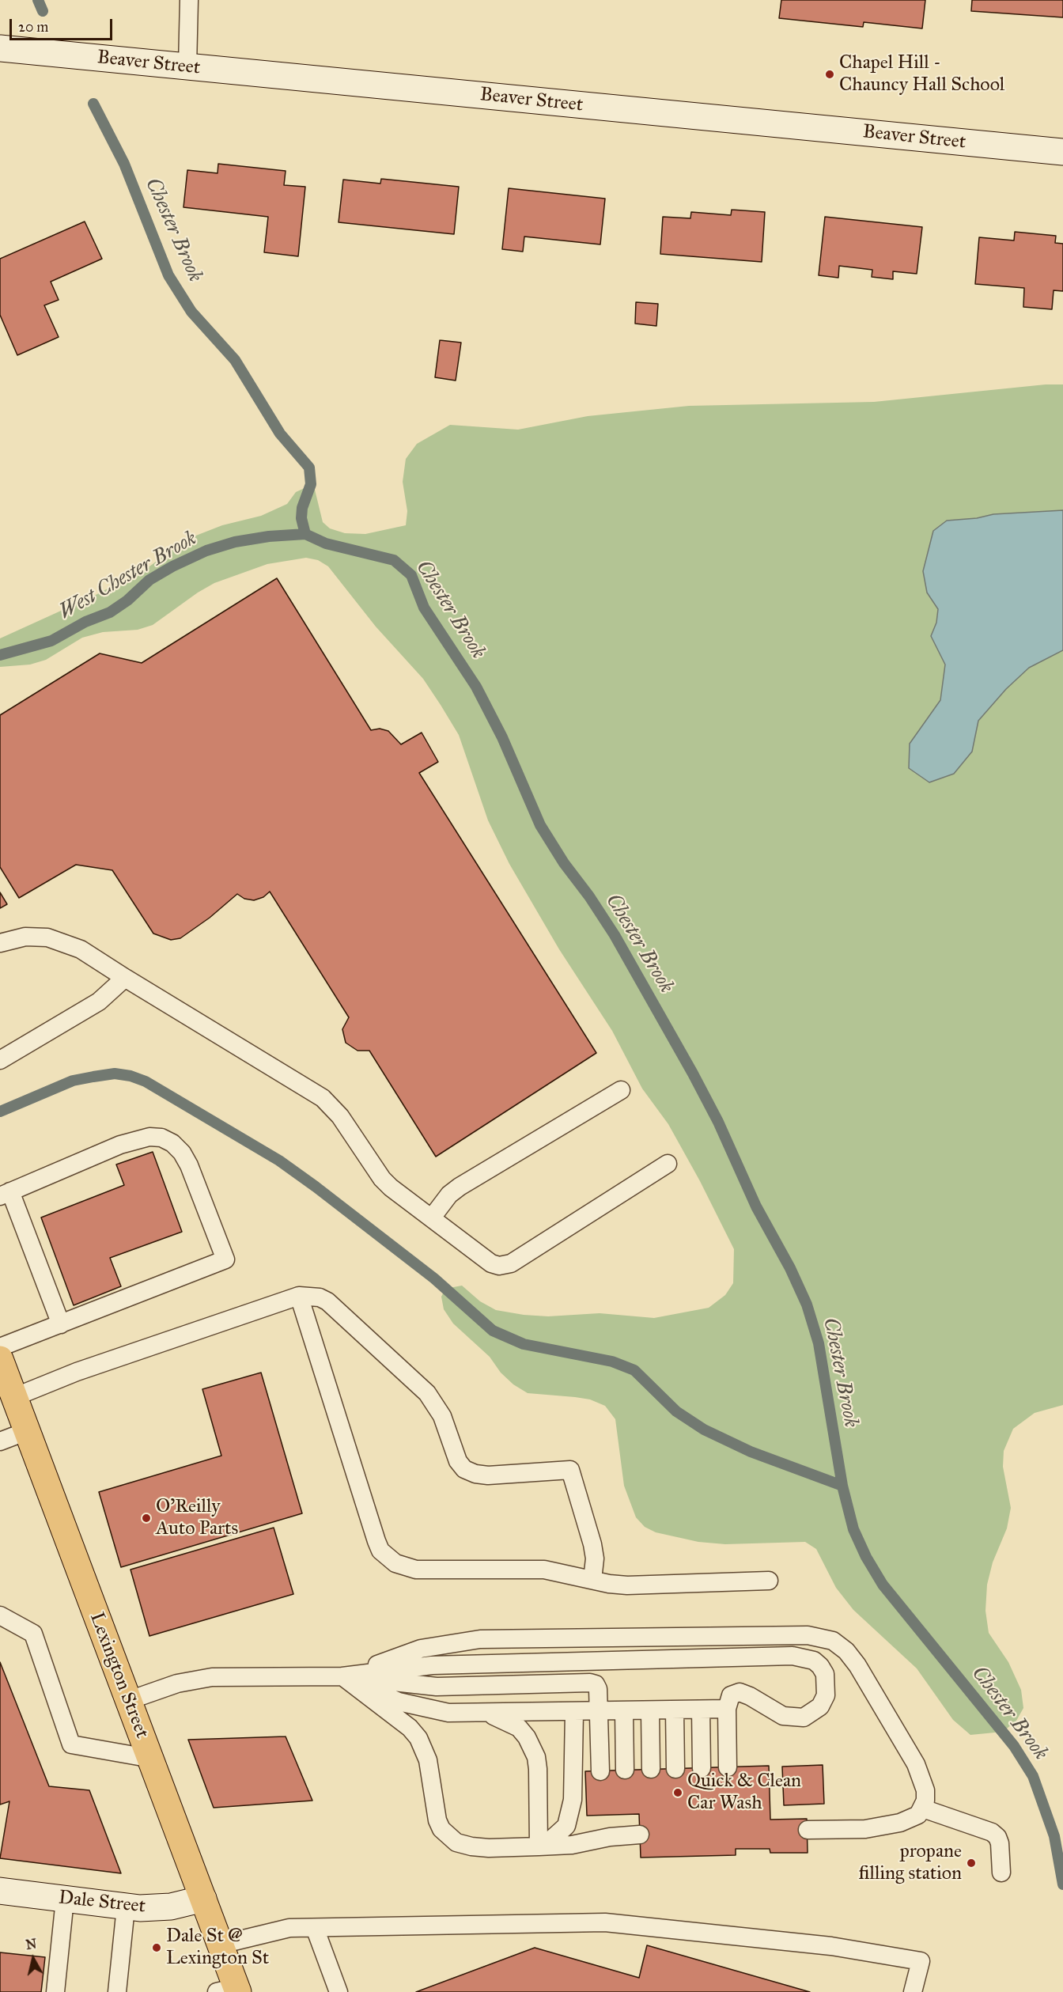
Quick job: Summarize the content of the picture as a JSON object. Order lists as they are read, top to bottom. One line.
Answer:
{"streets":{"main road":["Beaver Street","Lexington Street","Dale Street"]},"crossings":[["Lexington Street","Dale Street"]],"water":["Chester Brook","West Chester Brook"],"places":["Chapel Hill - Chauncy Hall School","O'Reilly Auto Parts","Quick & Clean Car Wash","propane filling station","Dale St @ Lexington St"],"scale_bar":"20 m","north":"top"}
